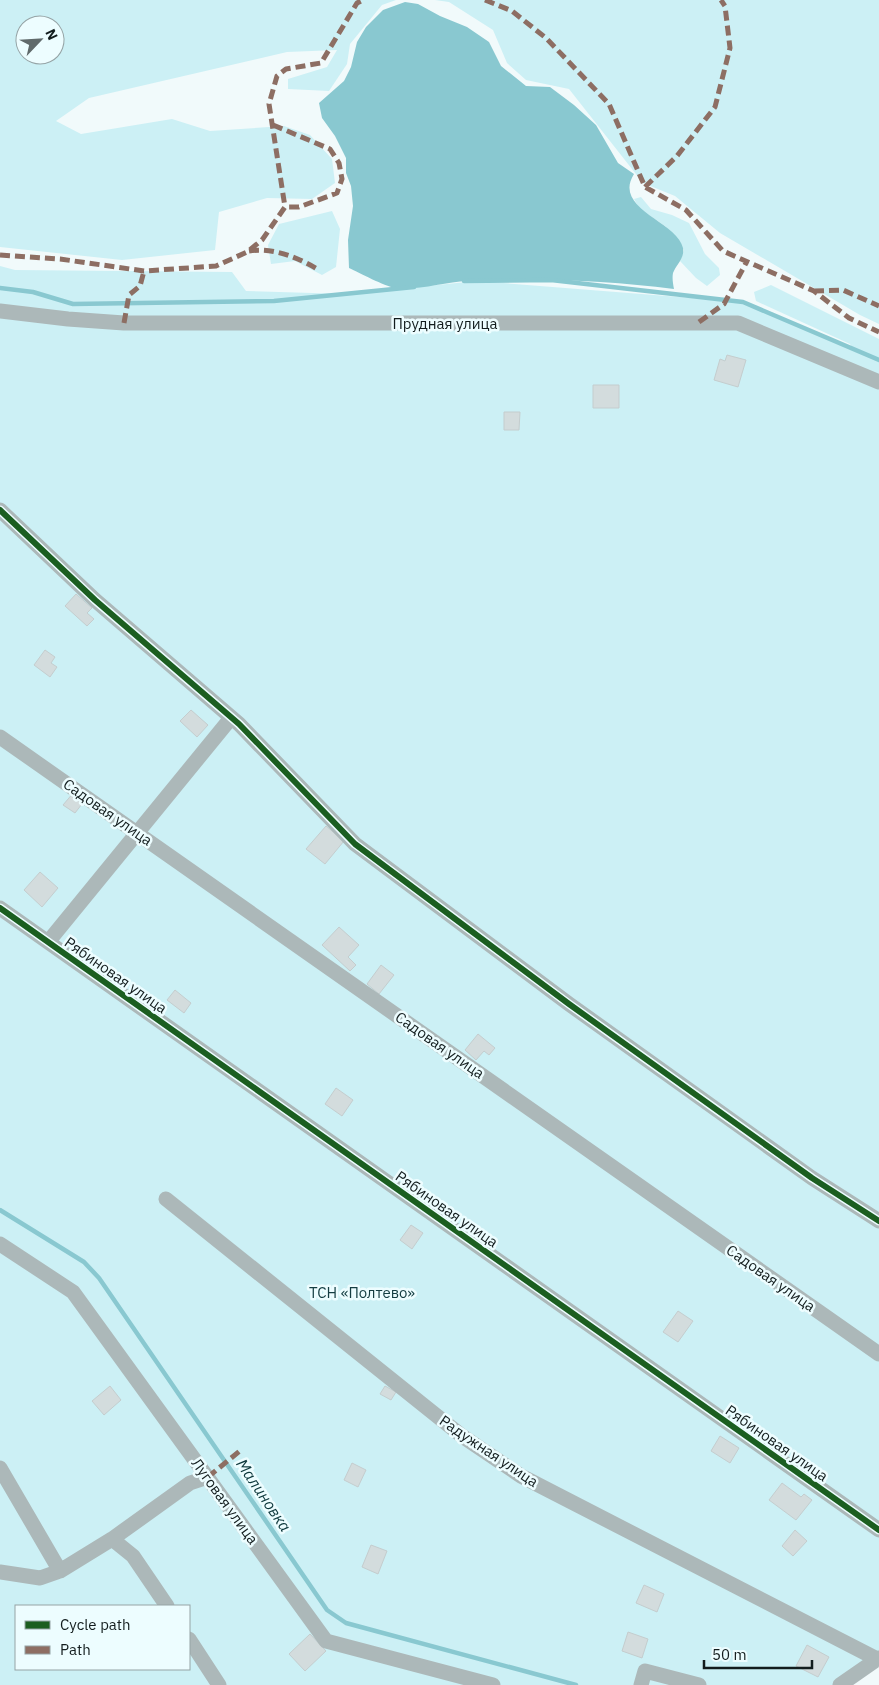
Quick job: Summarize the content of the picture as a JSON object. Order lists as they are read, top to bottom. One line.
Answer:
{"streets":{"street":["Прудная улица","Садовая улица","Рябиновая улица","Радужная улица","Луговая улица"]},"water":["Малиновка"],"parks":["ТСН «Полтево»"],"legend":["Cycle path","Path"],"scale_bar":"50 m","north":"top right"}
